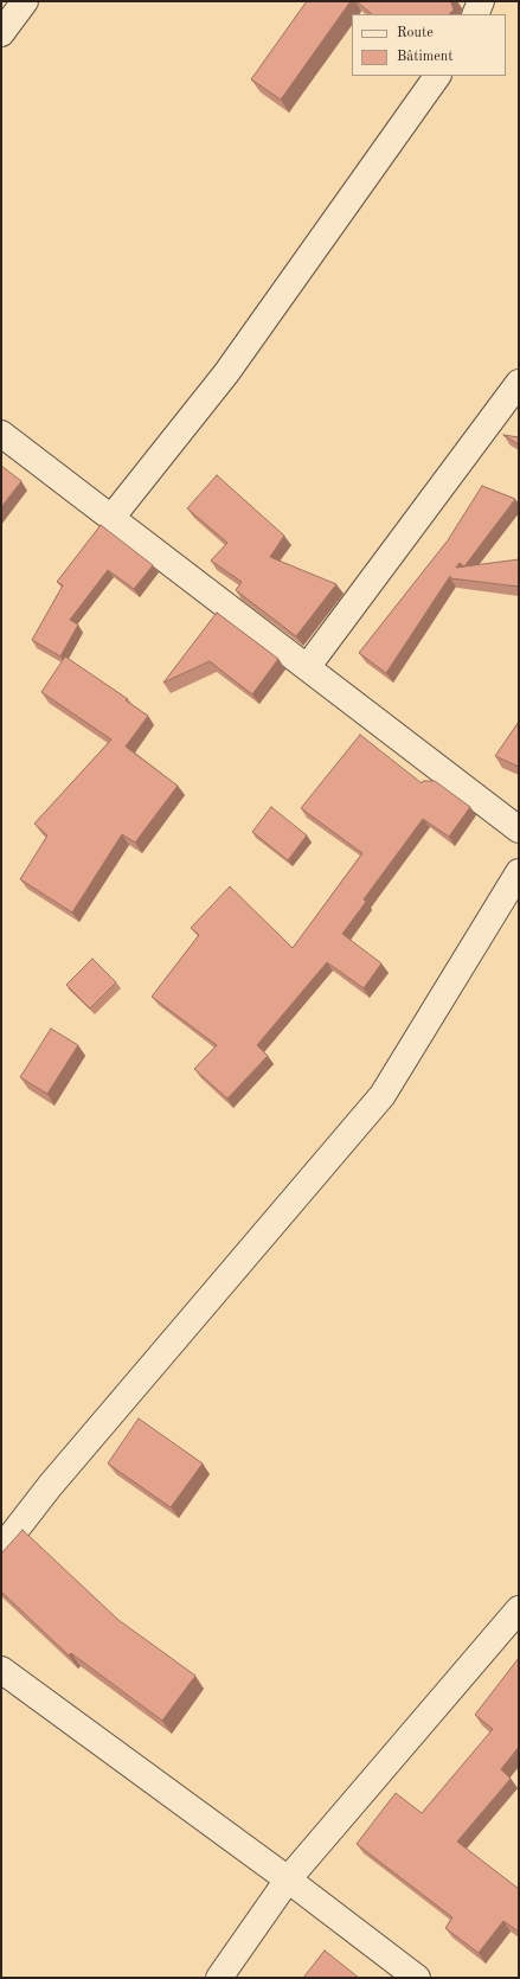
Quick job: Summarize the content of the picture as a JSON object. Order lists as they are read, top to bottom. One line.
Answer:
{"legend":["Route","Bâtiment"]}
